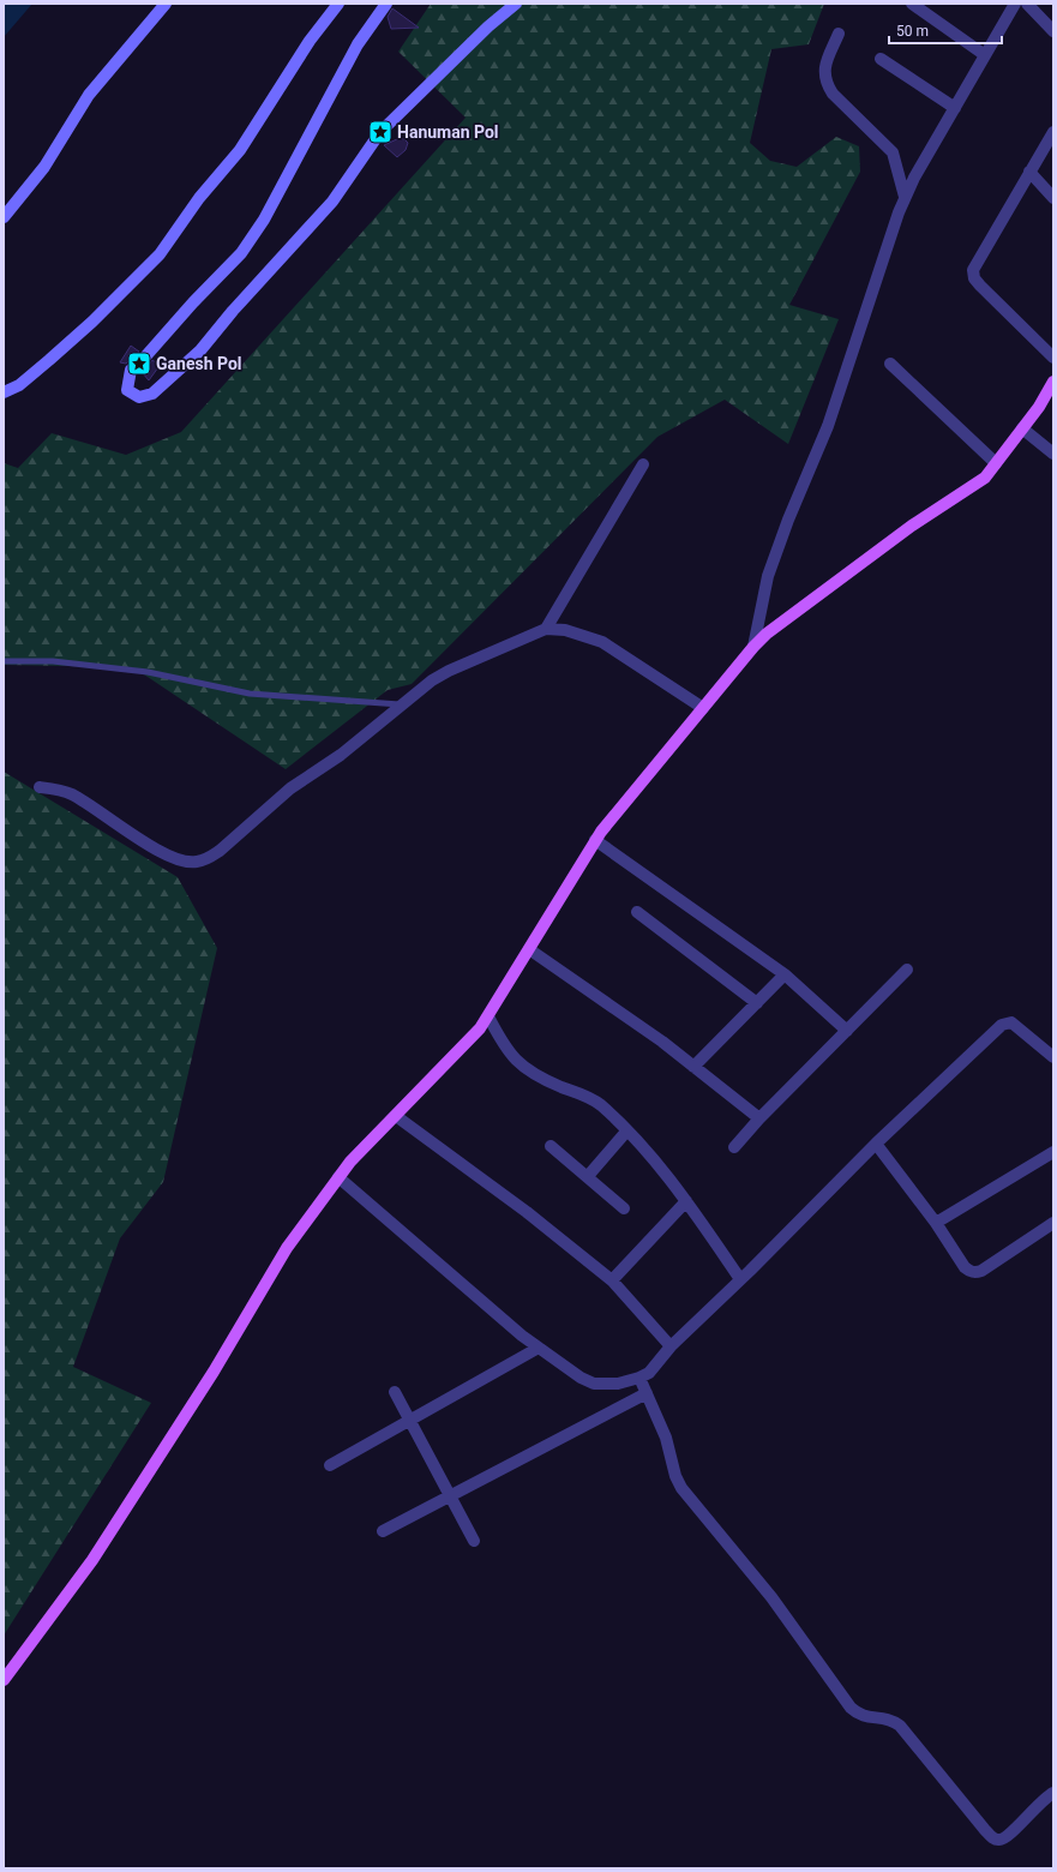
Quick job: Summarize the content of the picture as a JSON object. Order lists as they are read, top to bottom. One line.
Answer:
{"places":{"place":["Hanuman Pol","Ganesh Pol"]},"scale_bar":"50 m"}
